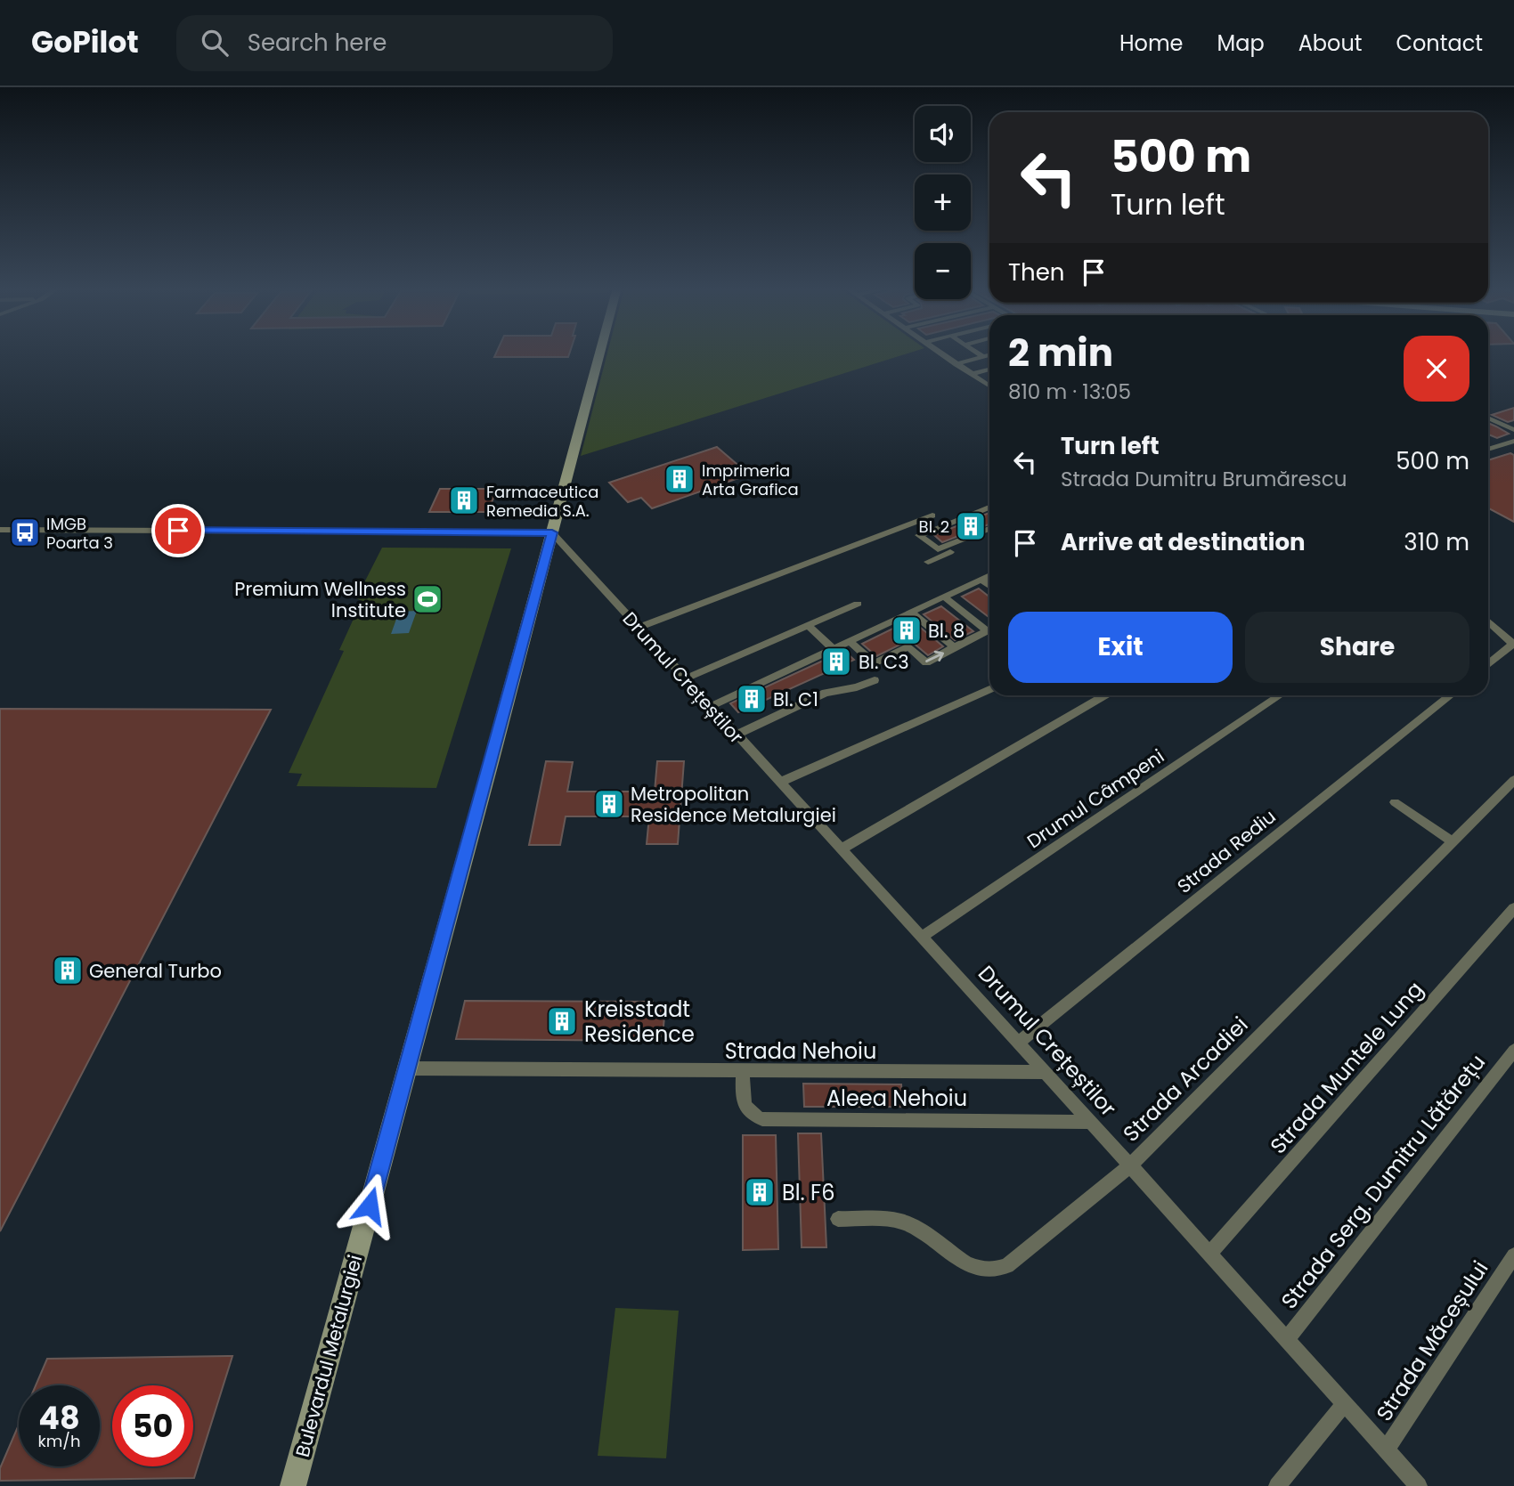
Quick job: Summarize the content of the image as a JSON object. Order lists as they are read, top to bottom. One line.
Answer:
{"streets":{"main road":["Bulevardul Metalurgiei"],"street":["Drumul Crețeștilor","Drumul Câmpeni","Strada Rediu","Strada Nehoiu","Strada Muntele Lung","Strada Arcadiei","Aleea Nehoiu","Strada Serg. Dumitru Lătărețu","Strada Măceșului"]},"crossings":[["Drumul Crețeștilor","Drumul Câmpeni"],["Drumul Crețeștilor","Strada Rediu"],["Drumul Crețeștilor","Strada Nehoiu"],["Drumul Crețeștilor","Strada Muntele Lung"],["Drumul Crețeștilor","Strada Arcadiei"],["Drumul Crețeștilor","Aleea Nehoiu"],["Drumul Crețeștilor","Strada Serg. Dumitru Lătărețu"],["Drumul Crețeștilor","Strada Măceșului"],["Drumul Crețeștilor","Bulevardul Metalurgiei"],["Strada Nehoiu","Aleea Nehoiu"],["Strada Nehoiu","Bulevardul Metalurgiei"]],"places":{"building":["Imprimeria Arta Grafica","Farmaceutica Remedia S.A.","Bl. 2","Bl. 8","Bl. C3","Bl. C1","Metropolitan Residence Metalurgiei","General Turbo","Kreisstadt Residence","Bl. F6"],"bus stop":["IMGB Poarta 3"],"sports":["Premium Wellness Institute"]},"page":{"header":"GoPilot","search":"Search here","nav":["Home","Map","About","Contact"],"map_buttons":["+","−"],"turn":["500 m","Turn left"],"then":"Then","heading":["2 min","810 m · 13:05"],"list":[{"name":"Turn left","note":"Strada Dumitru Brumărescu","value":"500 m"},{"name":"Arrive at destination","value":"310 m"}],"buttons":["Exit","Share"],"speed":"48 km/h","limit":"50"}}
